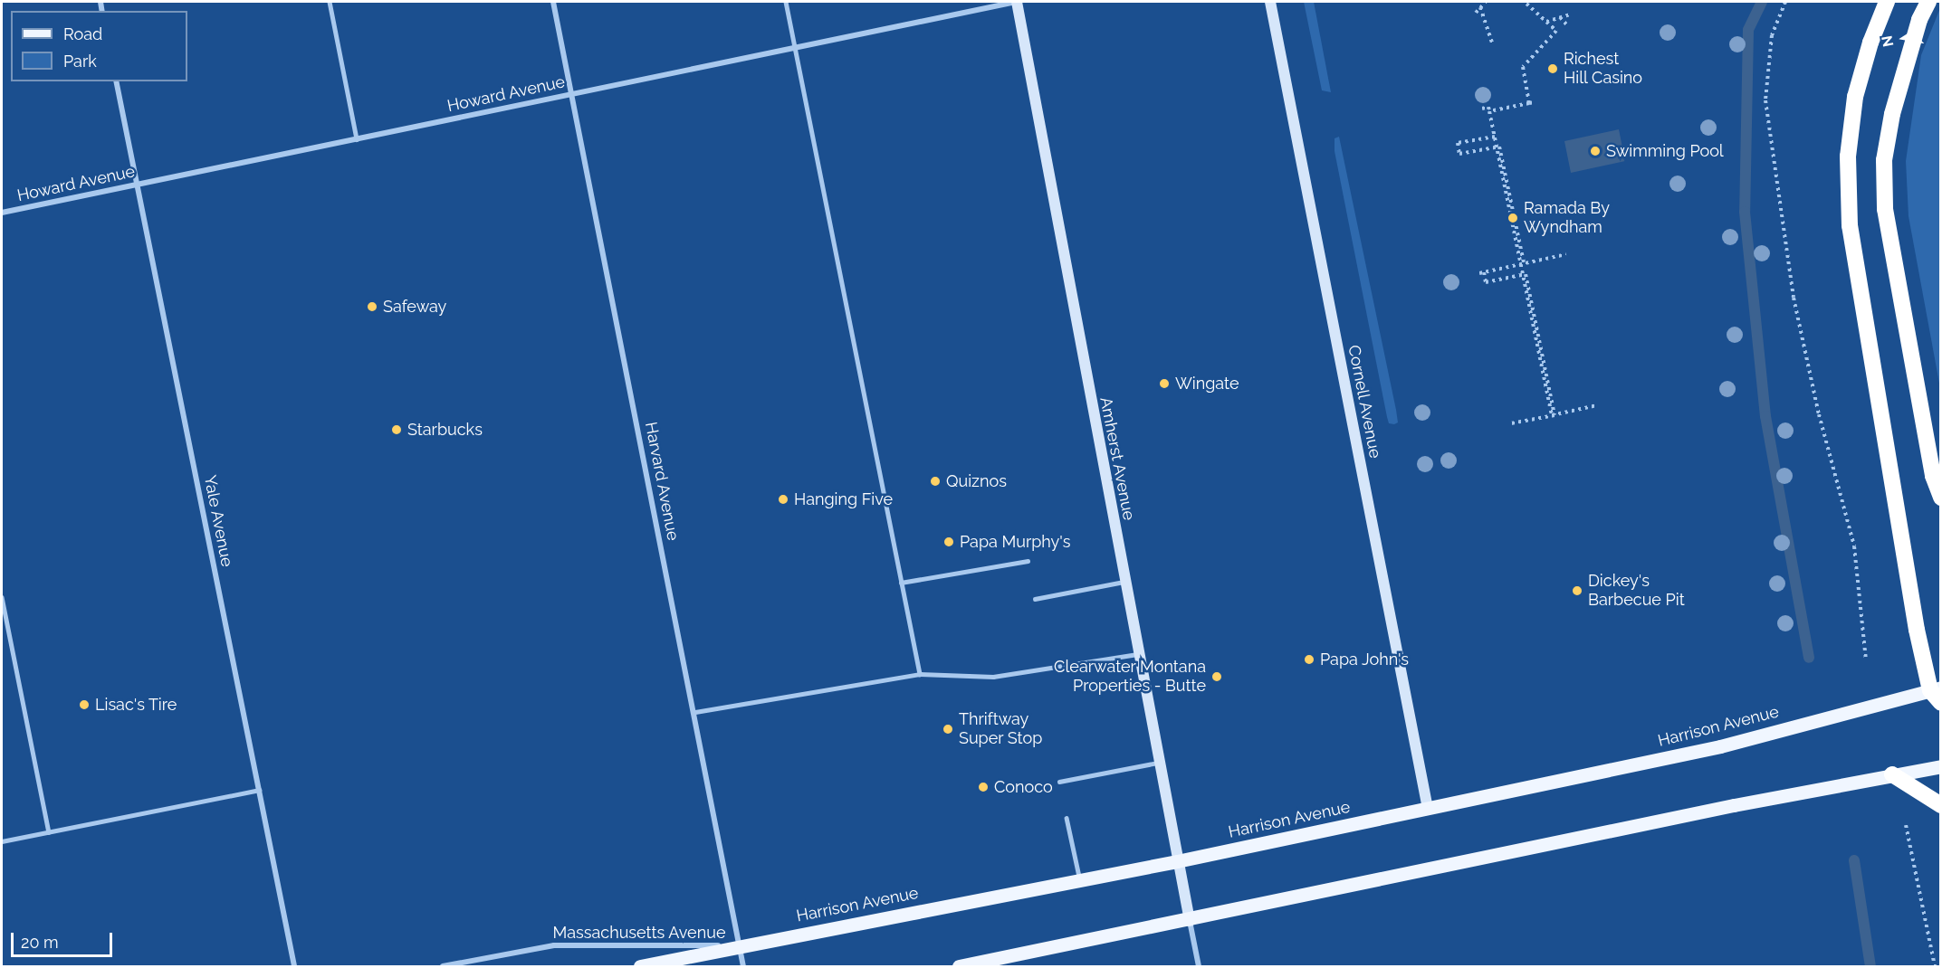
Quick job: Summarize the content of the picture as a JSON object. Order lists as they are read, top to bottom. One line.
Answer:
{"streets":{"main road":["Harrison Avenue"],"street":["Howard Avenue","Cornell Avenue","Amherst Avenue","Harvard Avenue","Yale Avenue","Massachusetts Avenue"]},"crossings":[["Howard Avenue","Amherst Avenue"],["Howard Avenue","Harvard Avenue"],["Howard Avenue","Yale Avenue"],["Cornell Avenue","Harrison Avenue"],["Amherst Avenue","Harrison Avenue"],["Harvard Avenue","Harrison Avenue"],["Harvard Avenue","Massachusetts Avenue"],["Harrison Avenue","Massachusetts Avenue"]],"places":["Richest Hill Casino","Swimming Pool","Ramada By Wyndham","Safeway","Wingate","Starbucks","Quiznos","Hanging Five","Papa Murphy's","Dickey's Barbecue Pit","Papa John's","Clearwater Montana Properties - Butte","Lisac's Tire","Thriftway Super Stop","Conoco"],"legend":["Road","Park"],"scale_bar":"20 m","north":"left"}
